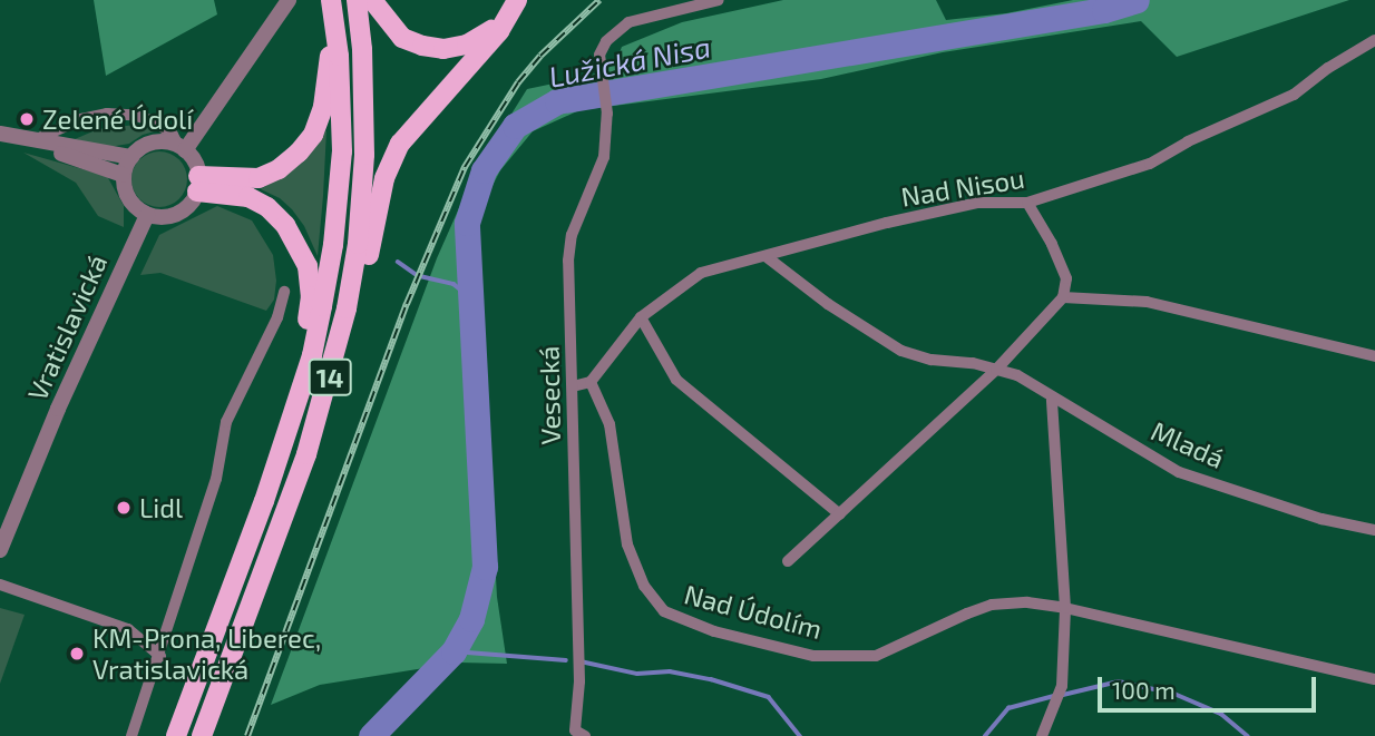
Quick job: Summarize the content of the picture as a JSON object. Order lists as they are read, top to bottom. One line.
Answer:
{"streets":{"highway":["14"],"street":["Nad Nisou","Vratislavická","Vesecká","Mladá","Nad Údolím"]},"crossings":[["Nad Nisou","Mladá"],["Nad Nisou","Nad Údolím"]],"water":["Lužická Nisa"],"places":["Zelené Údolí","Lidl","KM-Prona, Liberec, Vratislavická"],"scale_bar":"100 m"}
